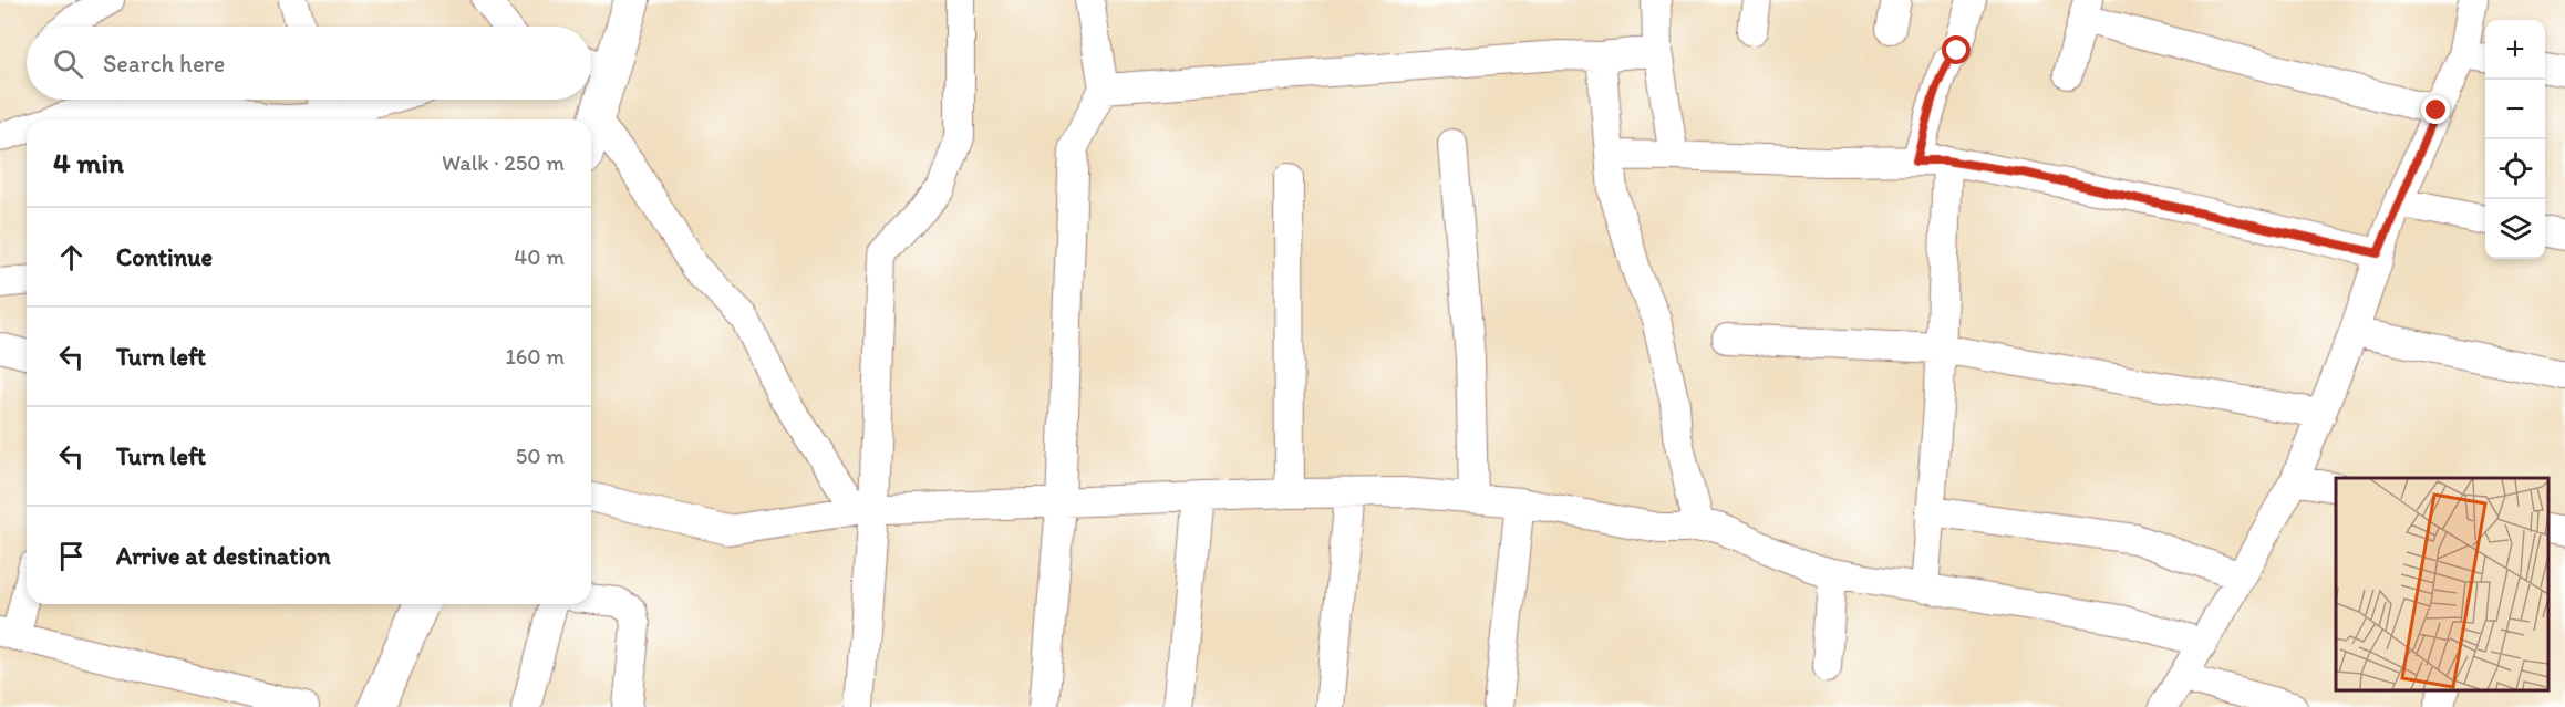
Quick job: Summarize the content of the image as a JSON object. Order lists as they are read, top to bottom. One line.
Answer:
{"page":{"map_buttons":["+","−"],"search":"Search here","heading":["4 min","Walk · 250 m"],"list":[["Continue","40 m"],["Turn left","160 m"],["Turn left","50 m"],"Arrive at destination"]}}
